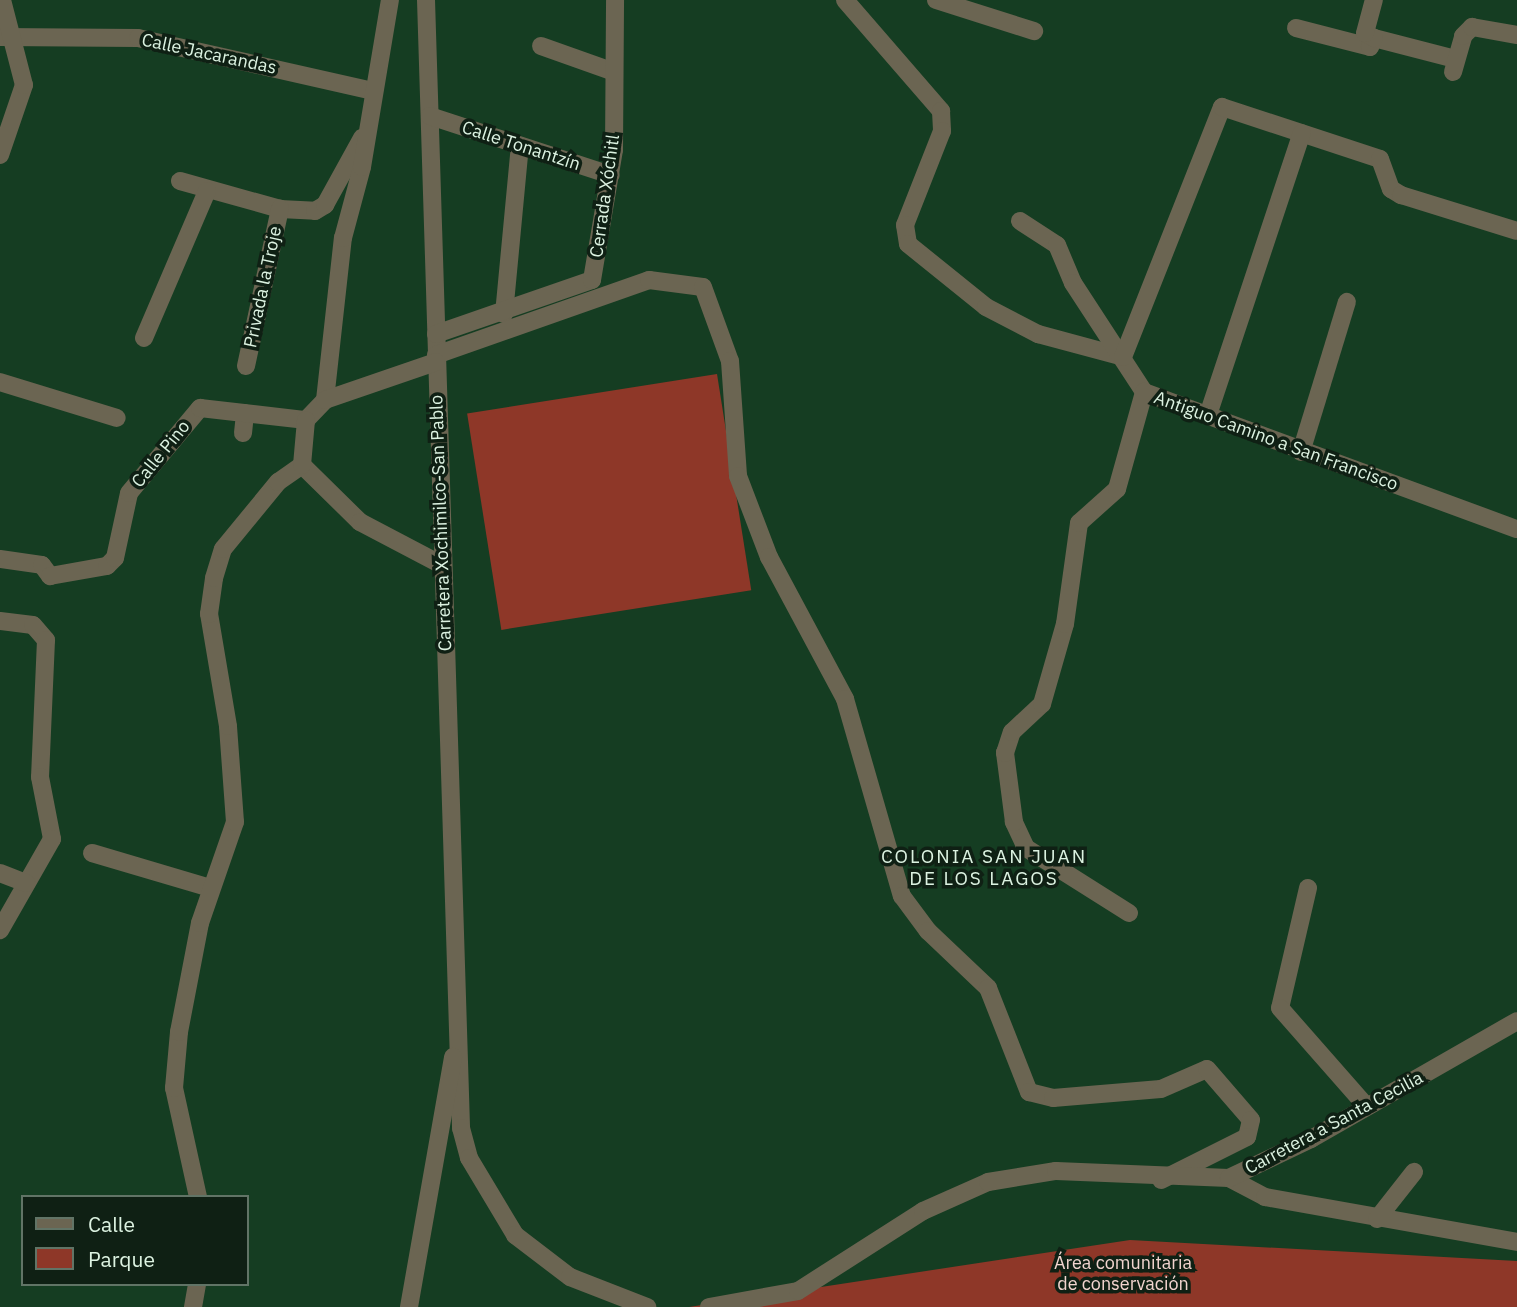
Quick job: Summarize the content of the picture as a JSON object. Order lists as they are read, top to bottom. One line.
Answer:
{"streets":{"street":["Calle Jacarandas","Calle Tonantzín","Cerrada Xóchitl","Privada la Troje","Antiguo Camino a San Francisco","Calle Pino","Carretera Xochimilco-San Pablo","Carretera a Santa Cecilia"]},"crossings":[["Calle Tonantzín","Cerrada Xóchitl"],["Calle Tonantzín","Carretera Xochimilco-San Pablo"],["Cerrada Xóchitl","Carretera Xochimilco-San Pablo"]],"districts":["COLONIA SAN JUAN DE LOS LAGOS"],"parks":["Área comunitaria de conservación"],"legend":["Calle","Parque"]}
